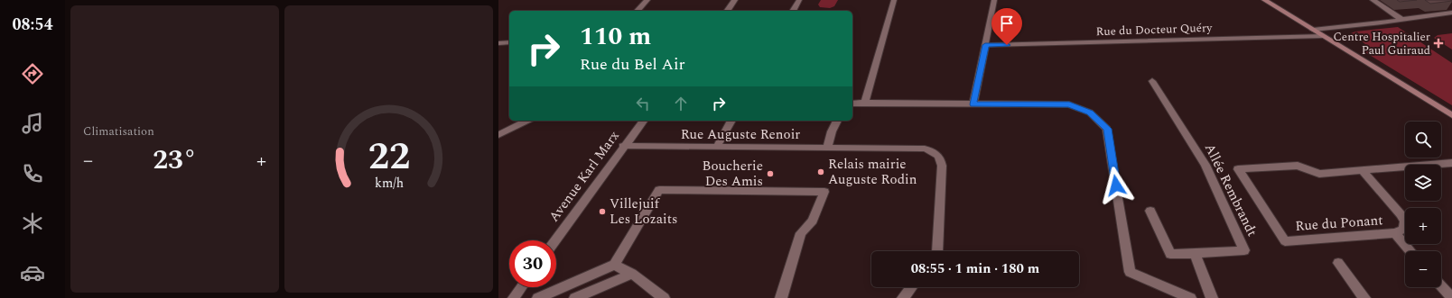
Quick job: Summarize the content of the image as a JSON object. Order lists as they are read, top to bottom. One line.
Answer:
{"streets":{"street":["Rue du Docteur Quéry","Rue Auguste Renoir","Avenue Karl Marx","Allée Rembrandt","Rue du Ponant"]},"crossings":[["Rue Auguste Renoir","Avenue Karl Marx"]],"places":{"health":["Centre Hospitalier Paul Guiraud"],"other":["Relais mairie Auguste Rodin","Boucherie Des Amis","Villejuif Les Lozaits"]},"page":{"tabs":"08:54","tile":"Climatisation","turn":["110 m","Rue du Bel Air"],"map_buttons":["+","−"],"heat":["−","23°","+"],"limit":"30","trip":"08:55 · 1 min · 180 m","gauge":["22","km/h"]}}
